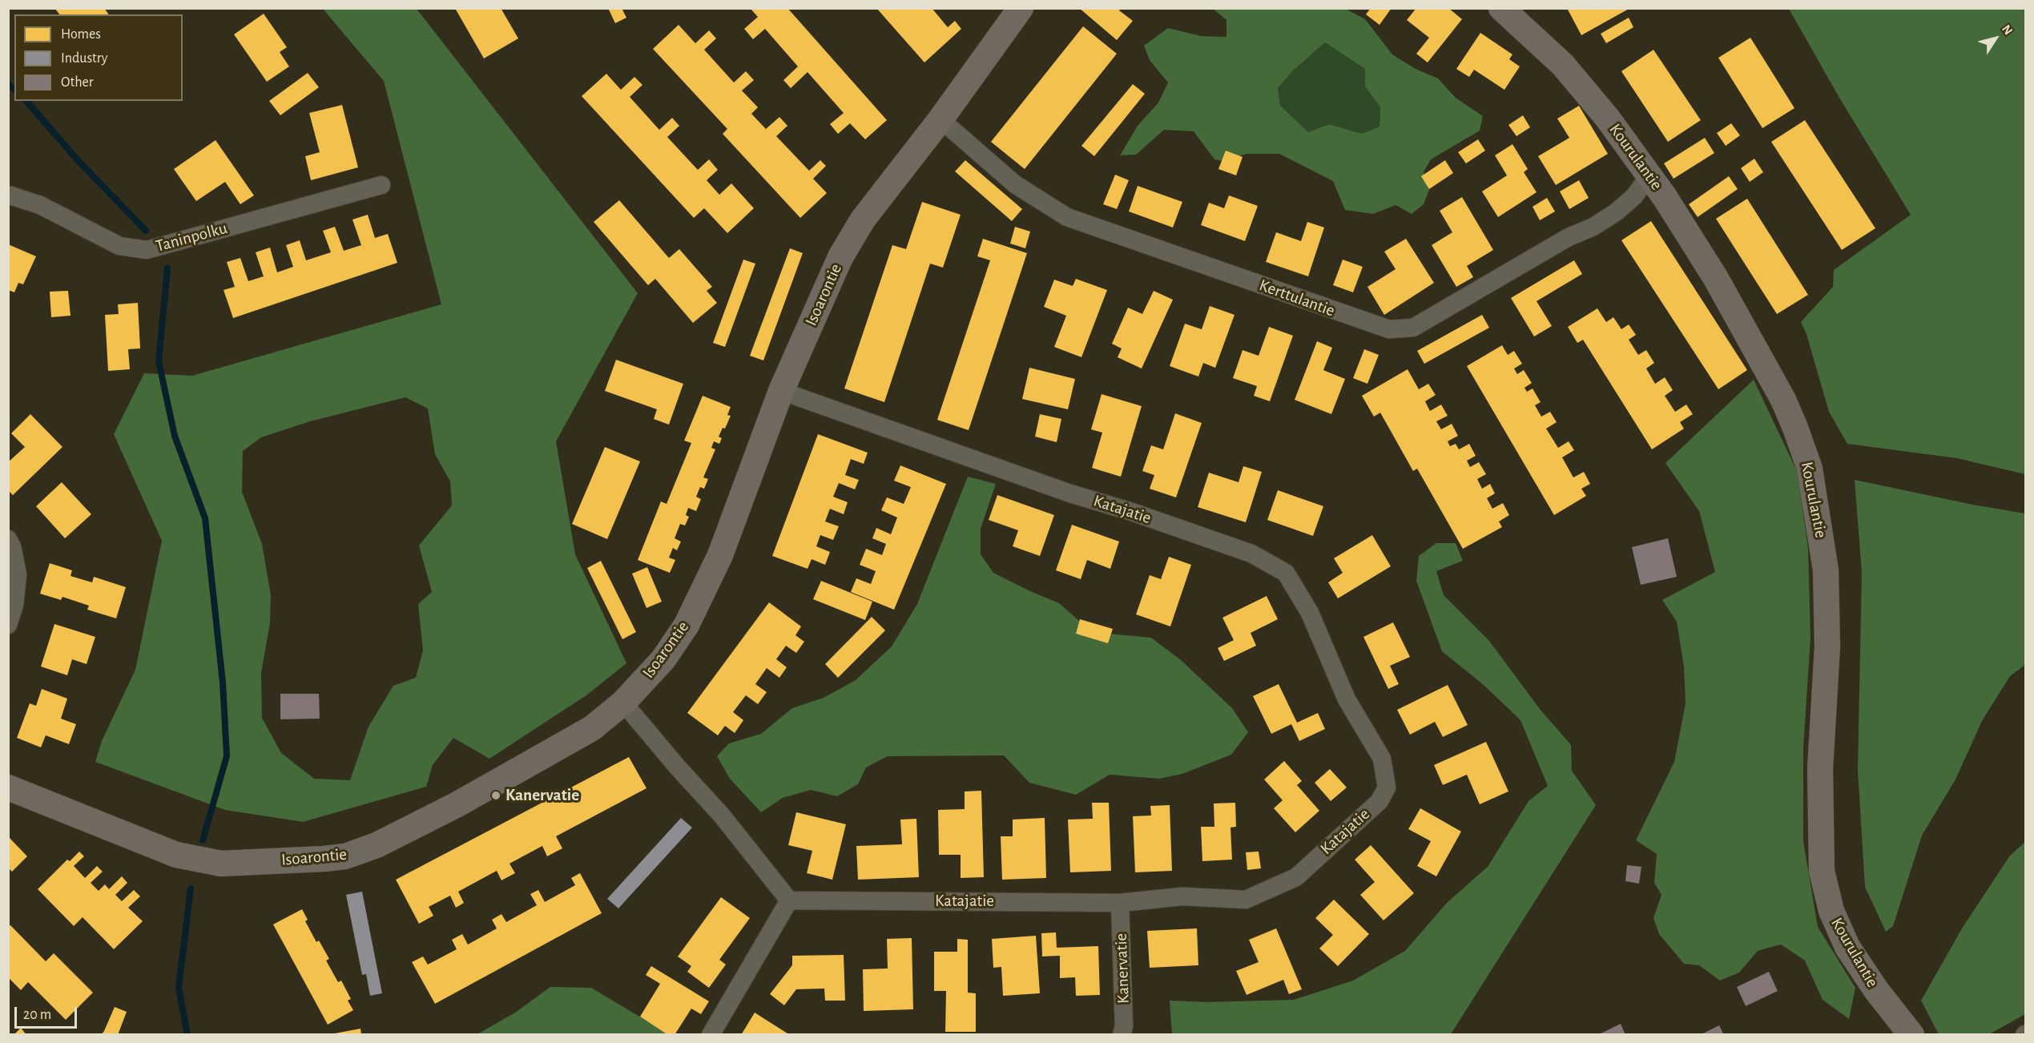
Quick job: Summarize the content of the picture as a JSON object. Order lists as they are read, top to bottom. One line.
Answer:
{"streets":{"street":["Kourulantie","Taninpolku","Isoarontie","Kerttulantie","Katajatie","Kanervatie"]},"crossings":[["Kourulantie","Kerttulantie"],["Isoarontie","Kerttulantie"],["Isoarontie","Katajatie"],["Katajatie","Kanervatie"]],"places":["Kanervatie"],"legend":["Homes","Industry","Other"],"scale_bar":"20 m","north":"top right"}
